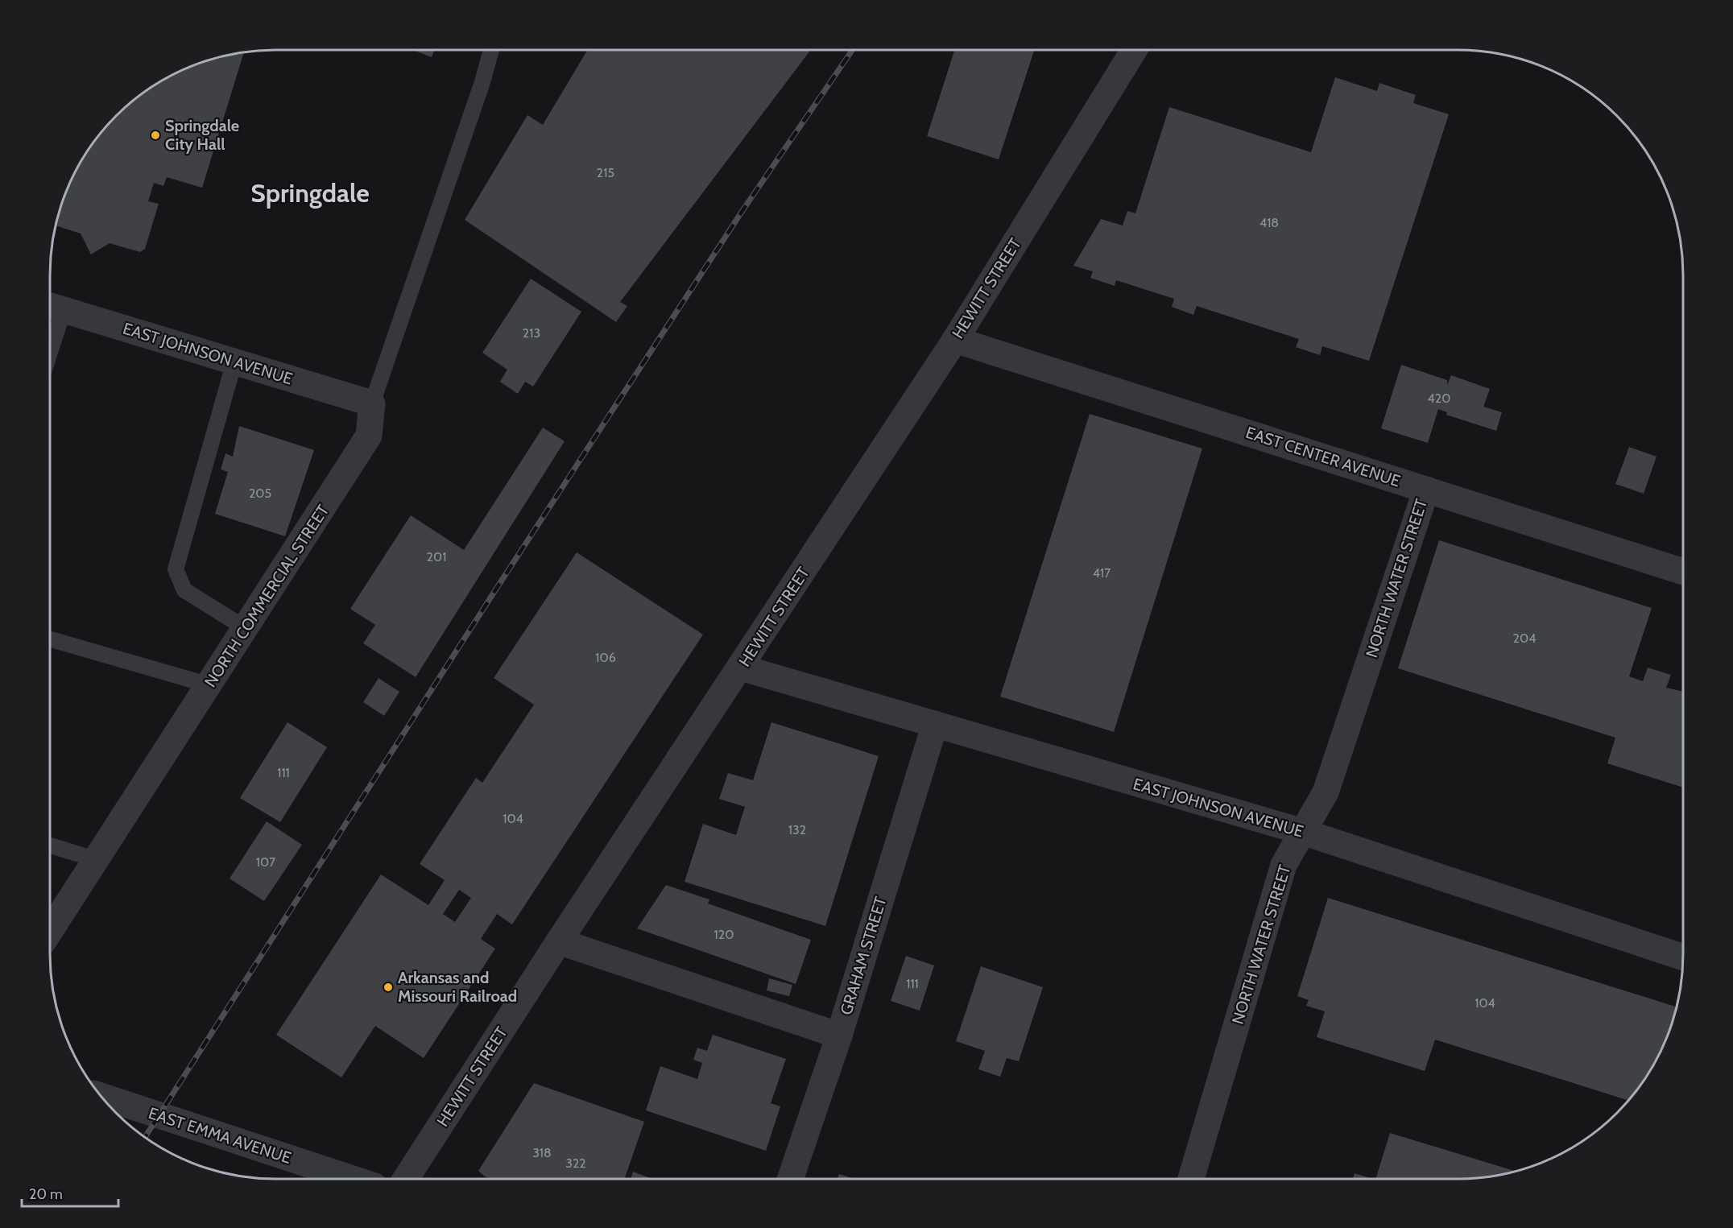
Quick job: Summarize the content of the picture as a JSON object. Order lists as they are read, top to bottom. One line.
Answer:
{"streets":{"street":["HEWITT STREET","EAST JOHNSON AVENUE","EAST CENTER AVENUE","NORTH WATER STREET","NORTH COMMERCIAL STREET","GRAHAM STREET","EAST EMMA AVENUE"]},"crossings":[["HEWITT STREET","EAST JOHNSON AVENUE"],["HEWITT STREET","EAST CENTER AVENUE"],["EAST JOHNSON AVENUE","NORTH WATER STREET"],["EAST JOHNSON AVENUE","NORTH COMMERCIAL STREET"],["EAST JOHNSON AVENUE","GRAHAM STREET"],["EAST CENTER AVENUE","NORTH WATER STREET"]],"districts":["Springdale"],"places":["Springdale City Hall","Arkansas and Missouri Railroad"],"house_numbers":["215","418","213","420","205","201","417","204","106","111","104","132","107","120","111","104","318","322"],"scale_bar":"20 m"}
